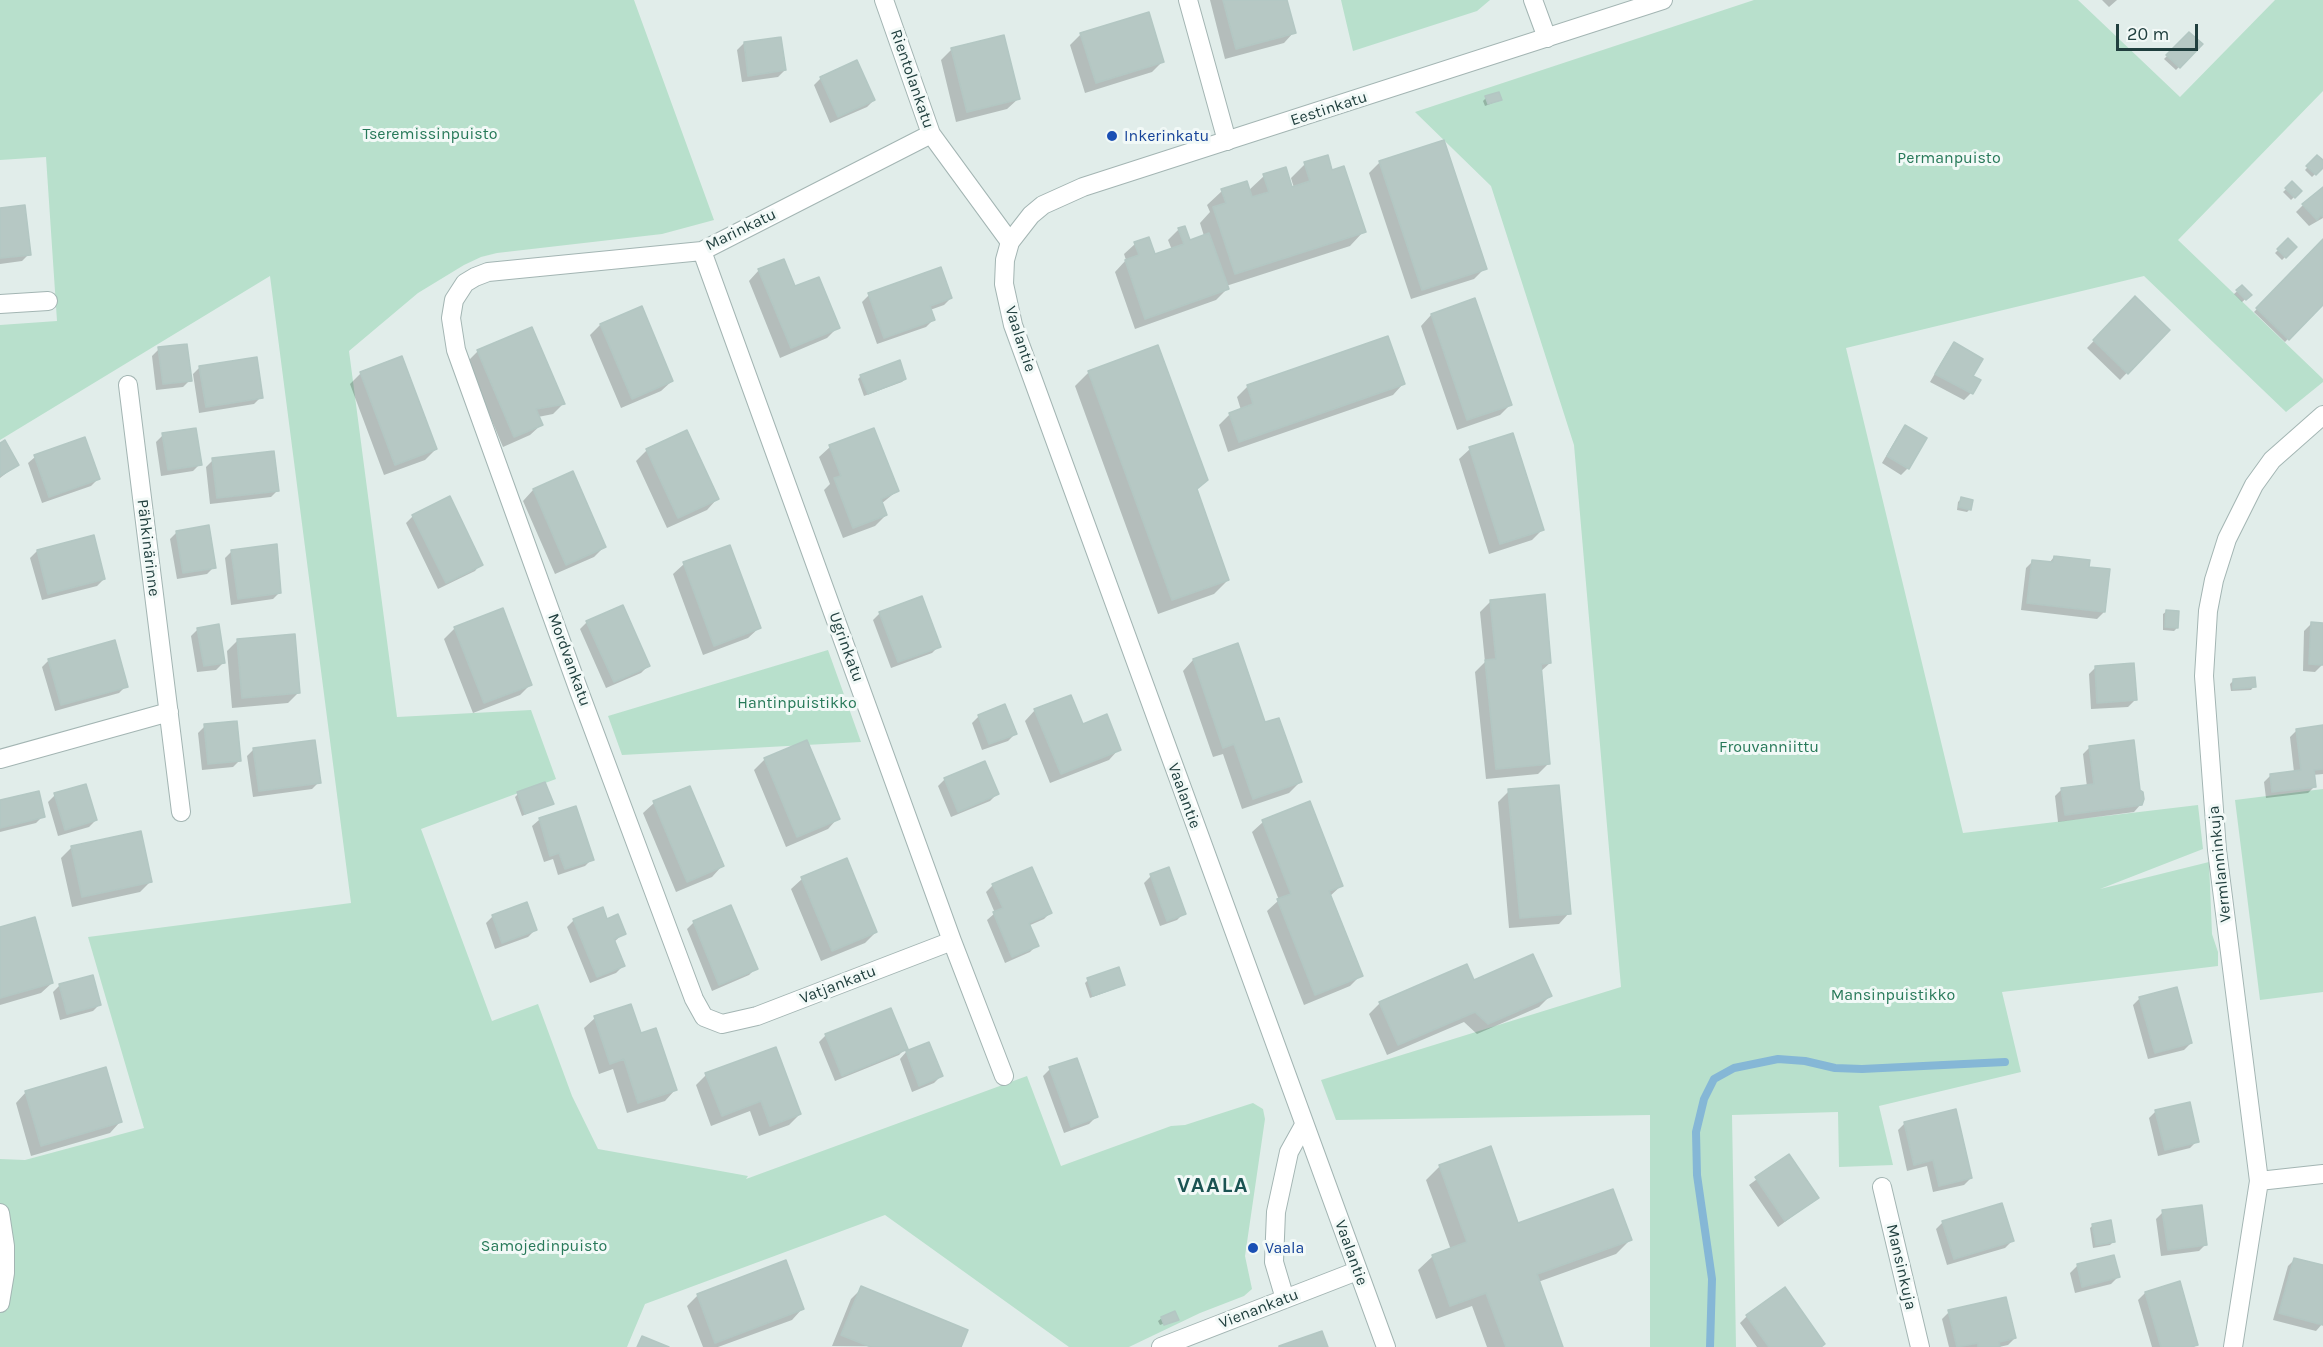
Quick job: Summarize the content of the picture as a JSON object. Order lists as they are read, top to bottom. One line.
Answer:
{"streets":{"street":["Rientolankatu","Eestinkatu","Marinkatu","Vaalantie","Pähkinärinne","Ugrinkatu","Mordvankatu","Vermlanninkuja","Vatjankatu","Mansinkuja","Vienankatu"]},"crossings":[["Rientolankatu","Eestinkatu"],["Rientolankatu","Marinkatu"],["Rientolankatu","Vaalantie"],["Eestinkatu","Vaalantie"],["Marinkatu","Ugrinkatu"],["Marinkatu","Mordvankatu"],["Vaalantie","Vienankatu"],["Ugrinkatu","Vatjankatu"],["Mordvankatu","Vatjankatu"]],"districts":["VAALA"],"parks":["Tseremissinpuisto","Permanpuisto","Hantinpuistikko","Frouvanniittu","Mansinpuistikko","Samojedinpuisto"],"places":["Inkerinkatu","Vaala"],"scale_bar":"20 m"}
